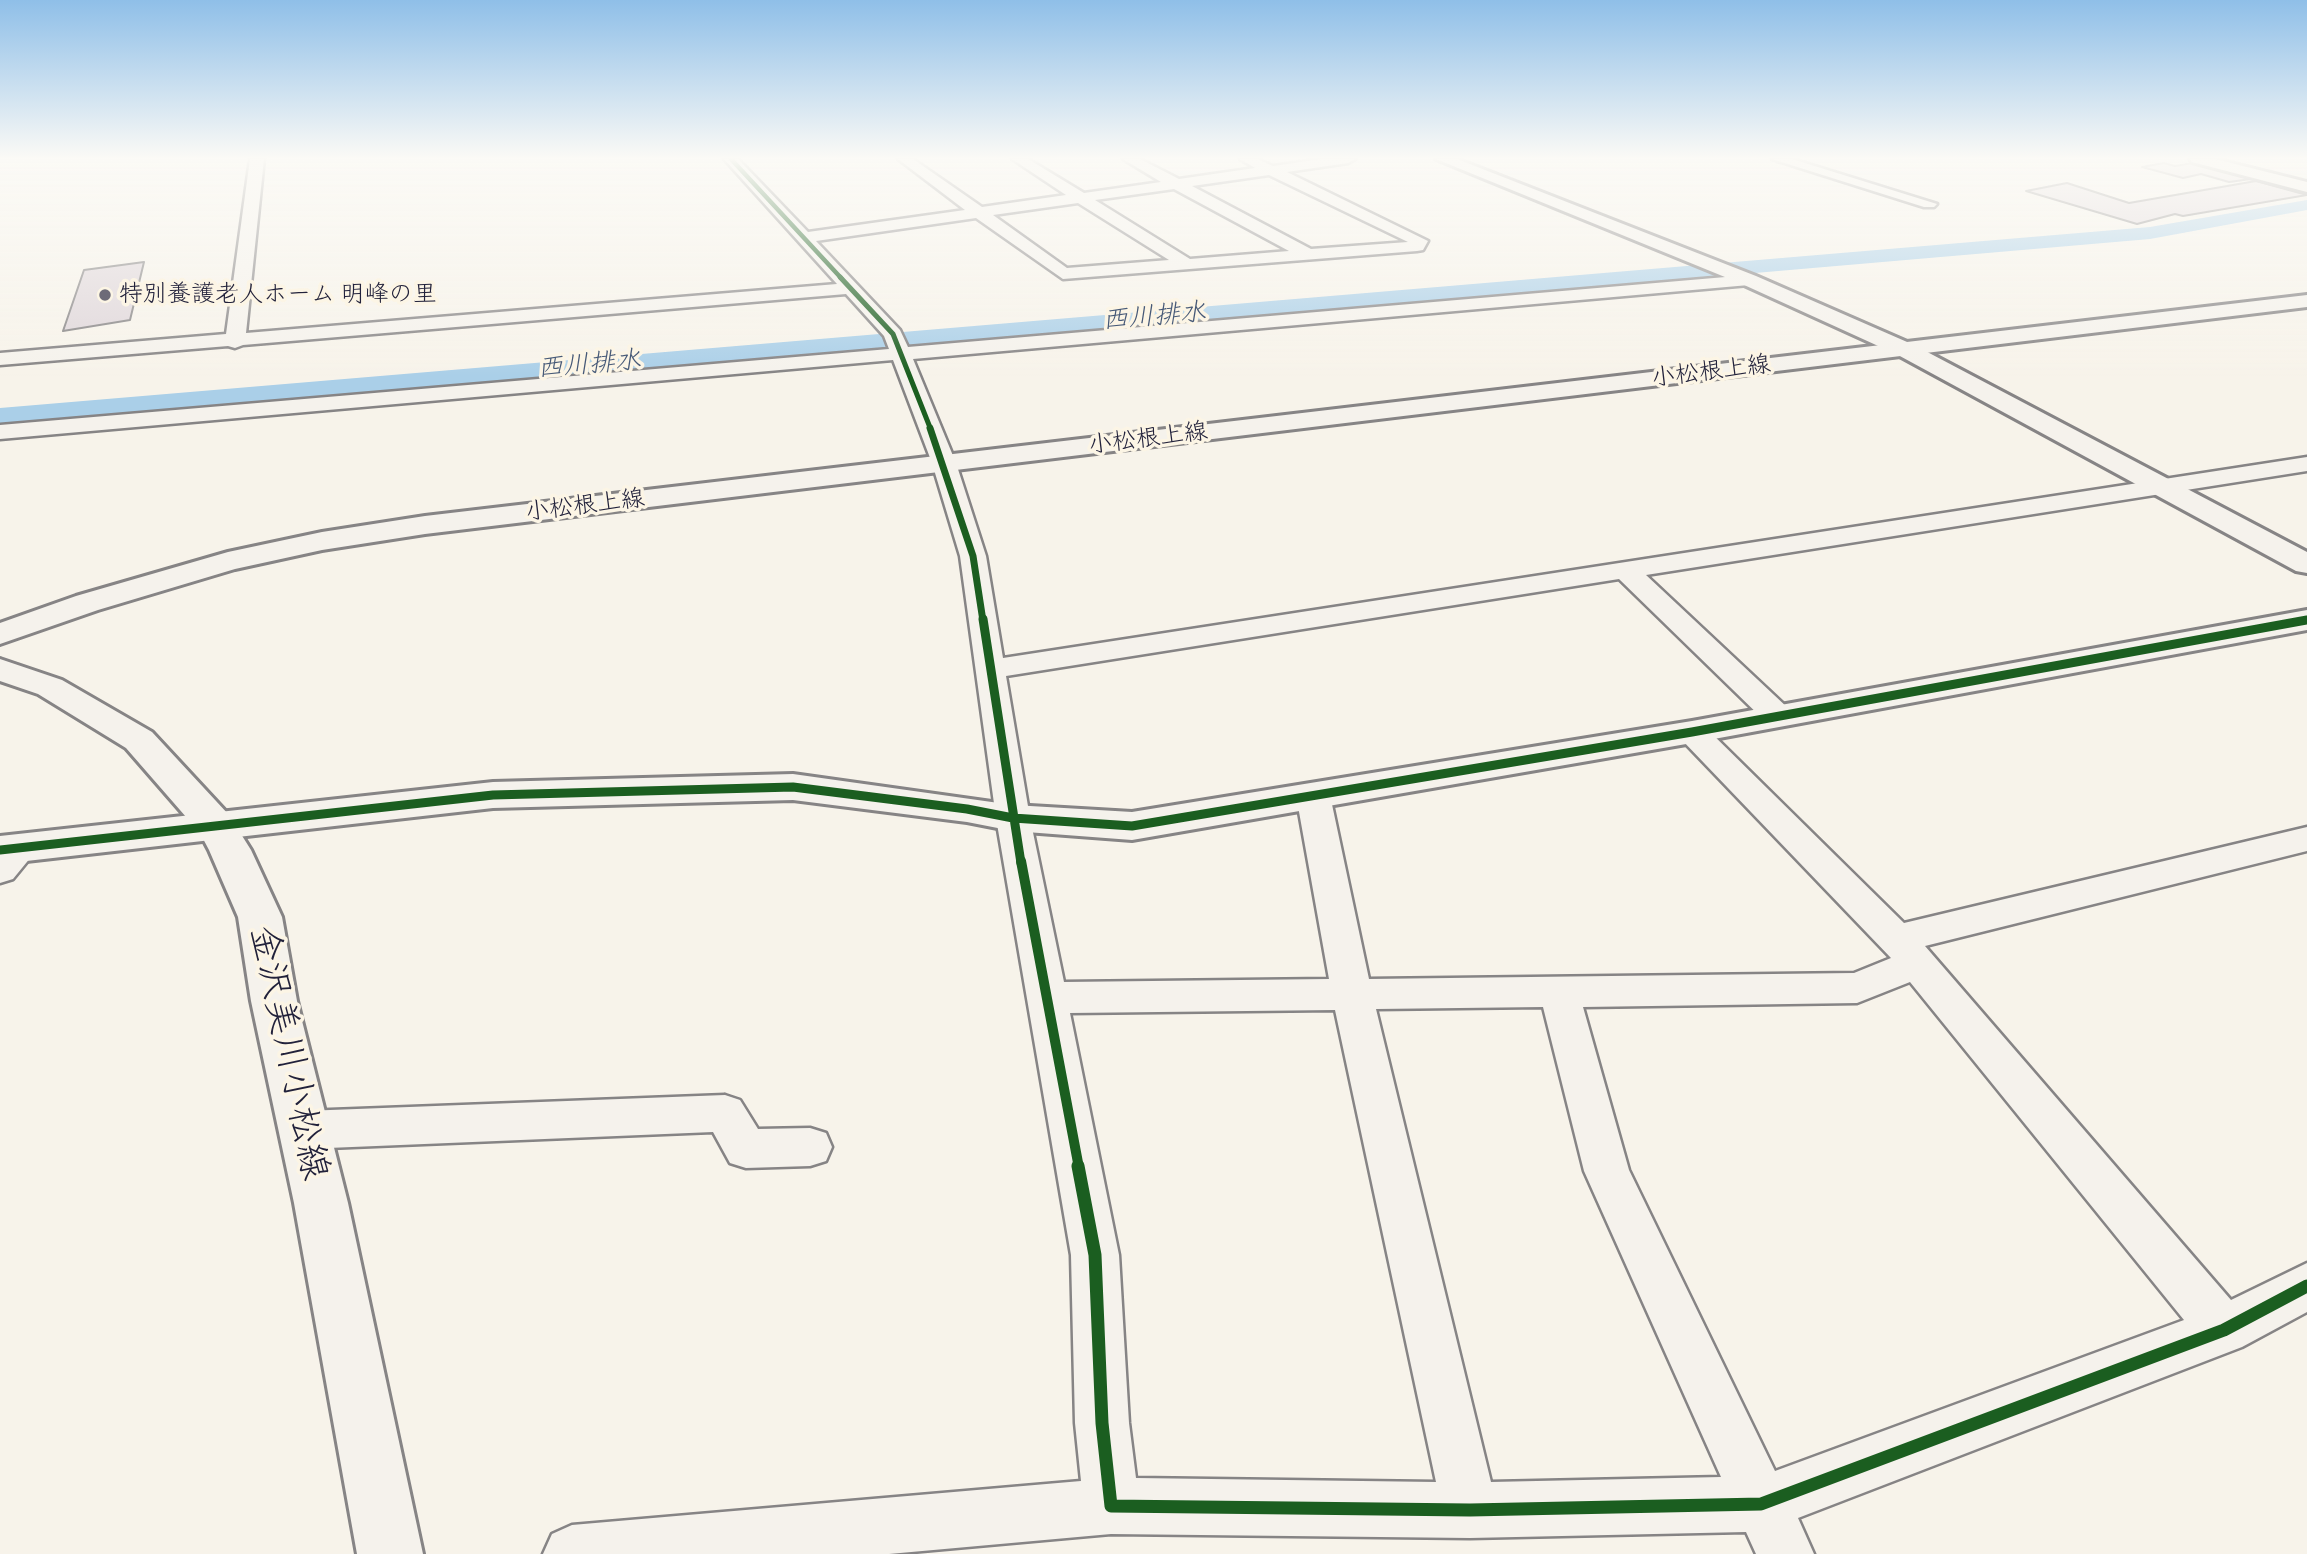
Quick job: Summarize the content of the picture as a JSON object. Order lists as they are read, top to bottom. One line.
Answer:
{"streets":{"main road":["小松根上線","金沢美川小松線"]},"water":["西川排水"],"places":["特別養護老人ホーム 明峰の里"]}
